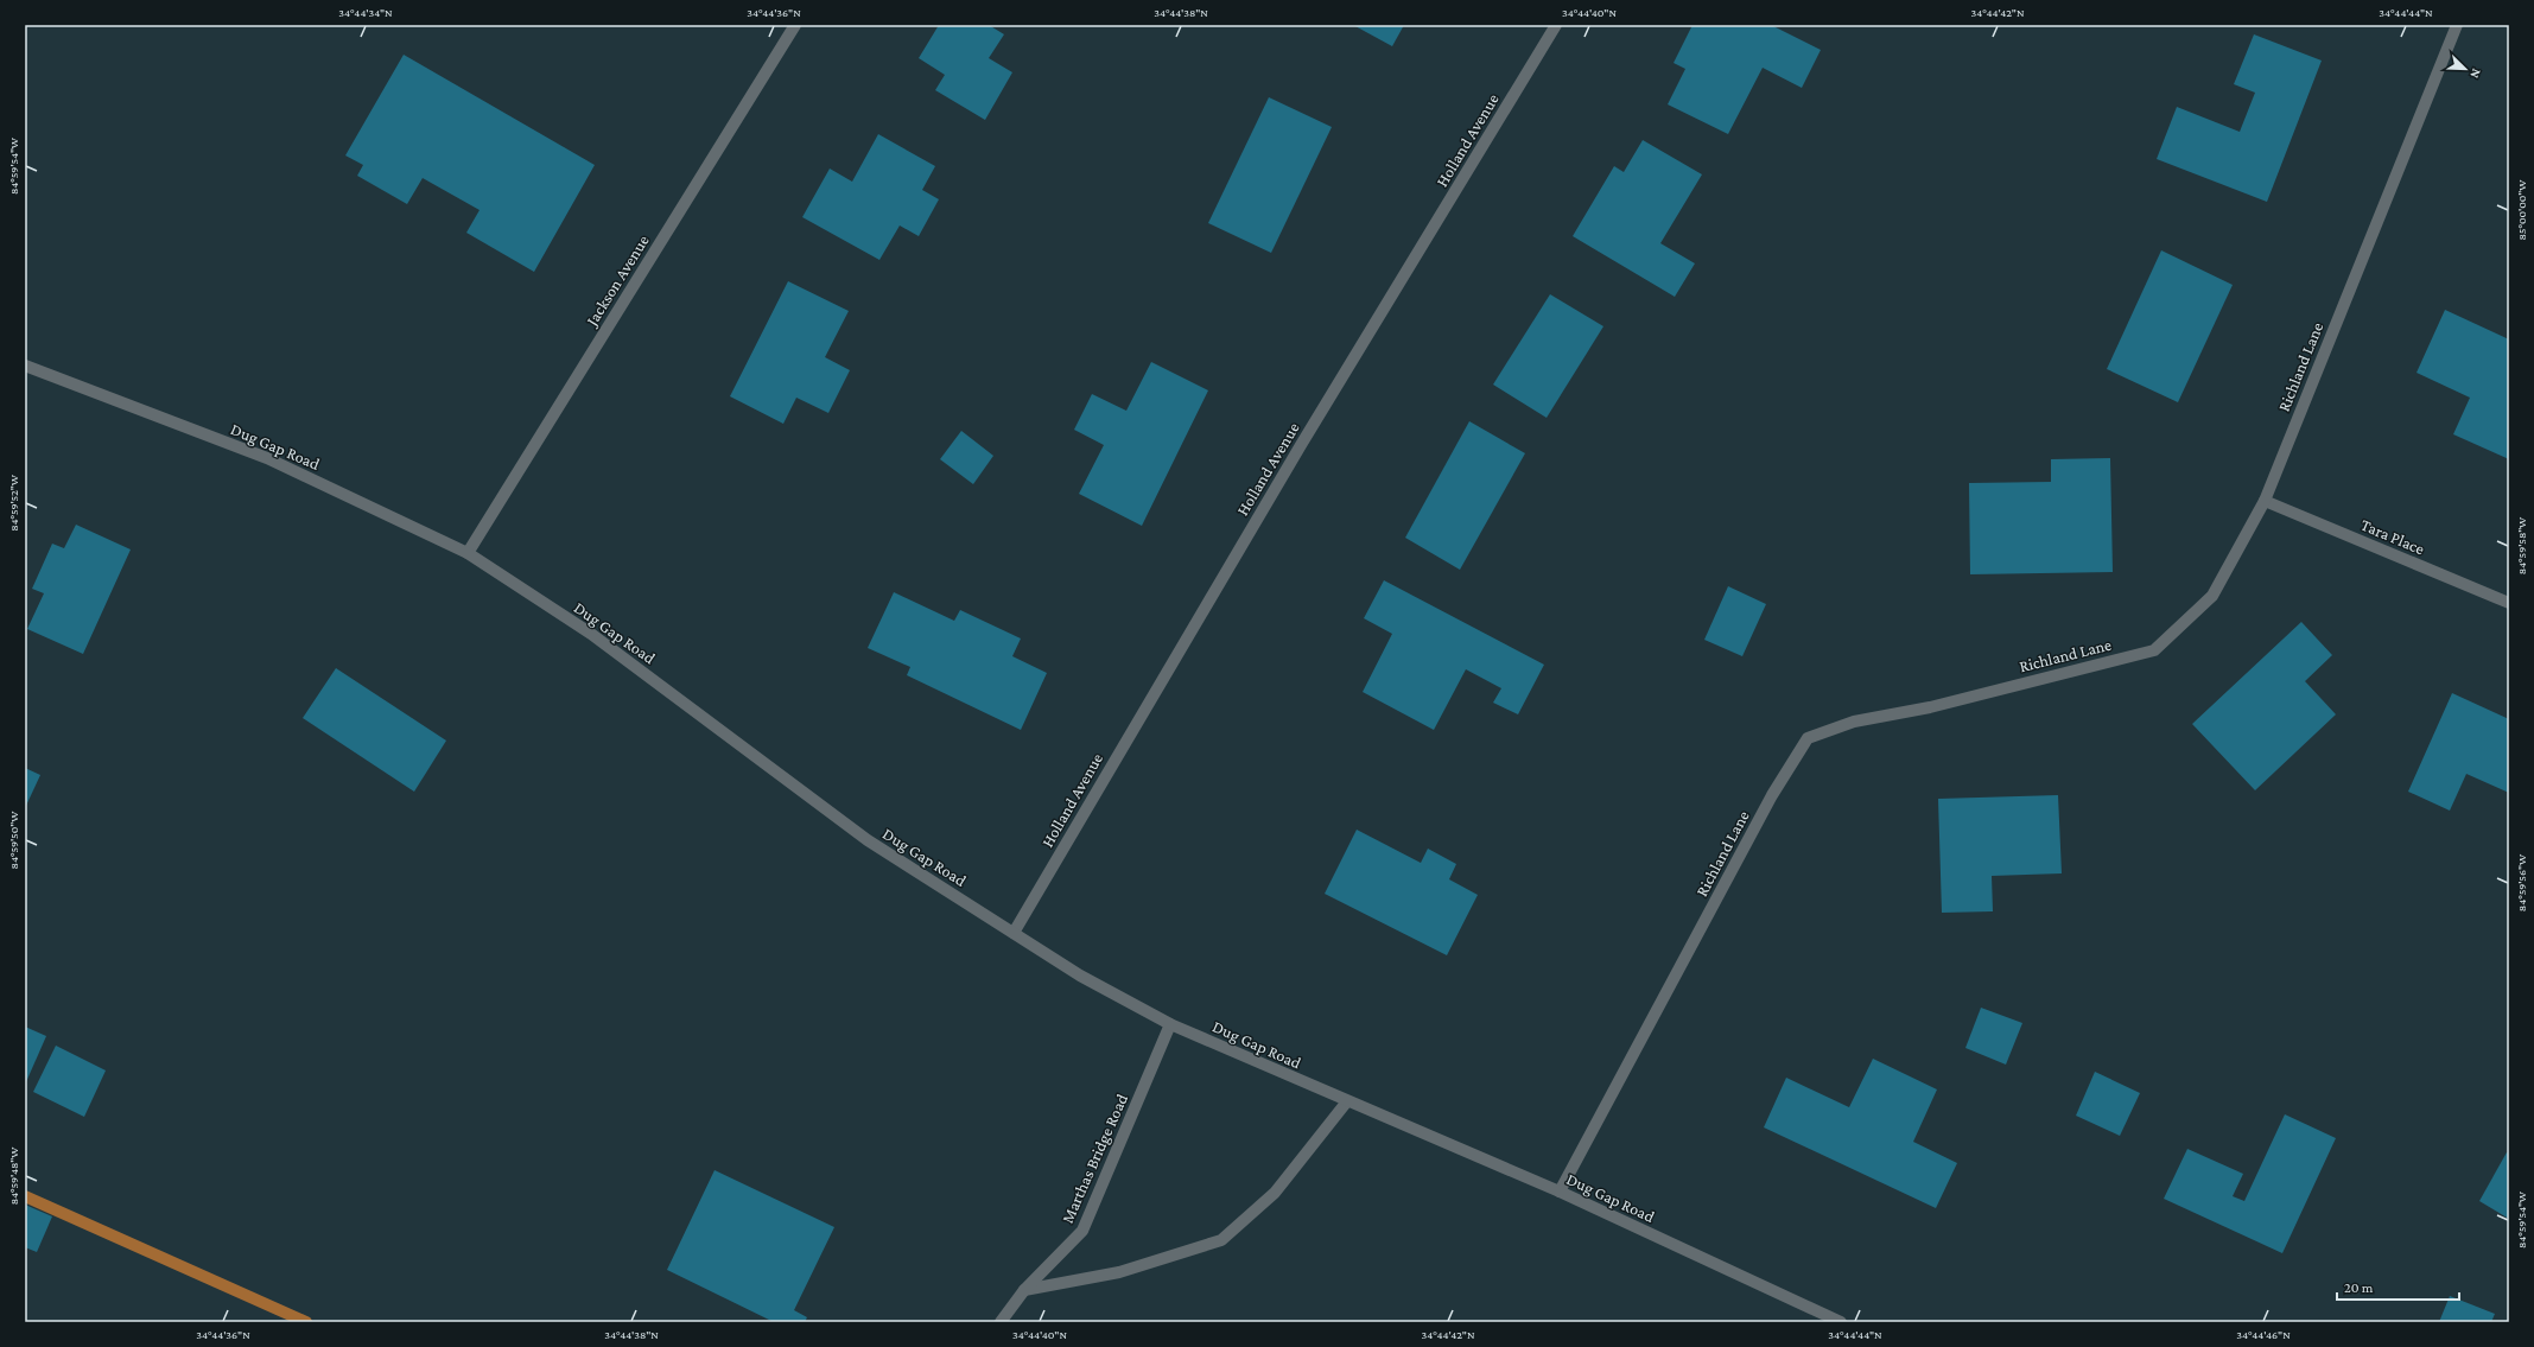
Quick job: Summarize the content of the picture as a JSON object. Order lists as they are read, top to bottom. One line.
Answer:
{"streets":{"street":["Holland Avenue","Jackson Avenue","Richland Lane","Dug Gap Road","Tara Place","Marthas Bridge Road"]},"crossings":[["Holland Avenue","Dug Gap Road"],["Jackson Avenue","Dug Gap Road"],["Richland Lane","Dug Gap Road"],["Richland Lane","Tara Place"],["Dug Gap Road","Marthas Bridge Road"]],"scale_bar":"20 m","north":"bottom right","coordinates":["34°44'34\"N","34°44'36\"N","34°44'38\"N","34°44'40\"N","34°44'42\"N","34°44'44\"N","84°59'54\"W","85°00'00\"W","84°59'52\"W","84°59'58\"W","84°59'50\"W","84°59'56\"W","84°59'48\"W","34°44'46\"N"]}
